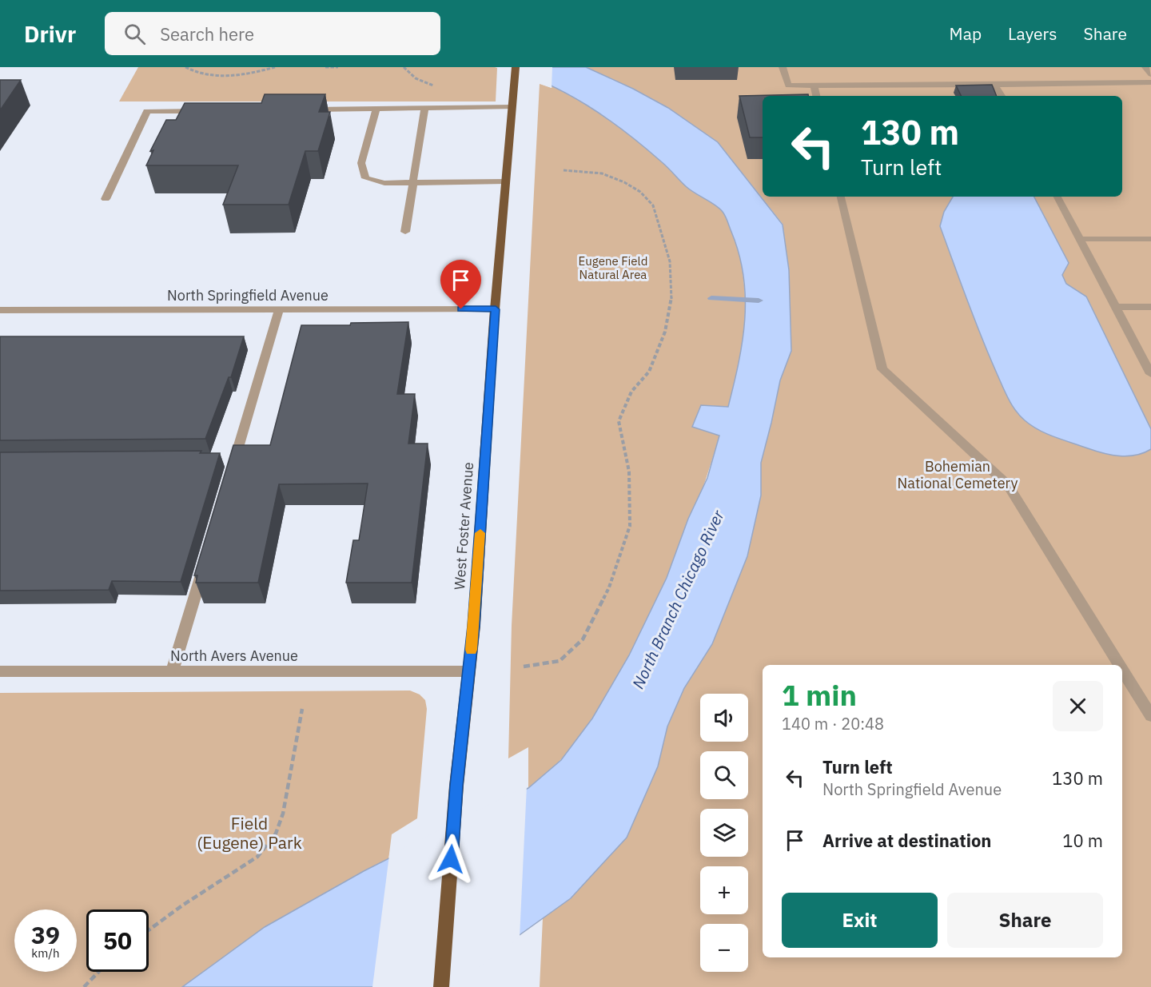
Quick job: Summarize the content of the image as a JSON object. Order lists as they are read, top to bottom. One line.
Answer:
{"streets":{"main road":["West Foster Avenue"],"street":["North Springfield Avenue","North Avers Avenue"]},"crossings":[["North Springfield Avenue","West Foster Avenue"],["West Foster Avenue","North Avers Avenue"]],"water":["North Branch Chicago River"],"parks":["Eugene Field Natural Area","Bohemian National Cemetery","Field (Eugene) Park"],"page":{"header":"Drivr","search":"Search here","nav":["Map","Layers","Share"],"turn":["130 m","Turn left"],"heading":["1 min","140 m · 20:48"],"map_buttons":["+","−"],"list":[{"name":"Turn left","note":"North Springfield Avenue","value":"130 m"},{"name":"Arrive at destination","value":"10 m"}],"buttons":["Exit","Share"],"speed":"39 km/h","limit":"50"}}
